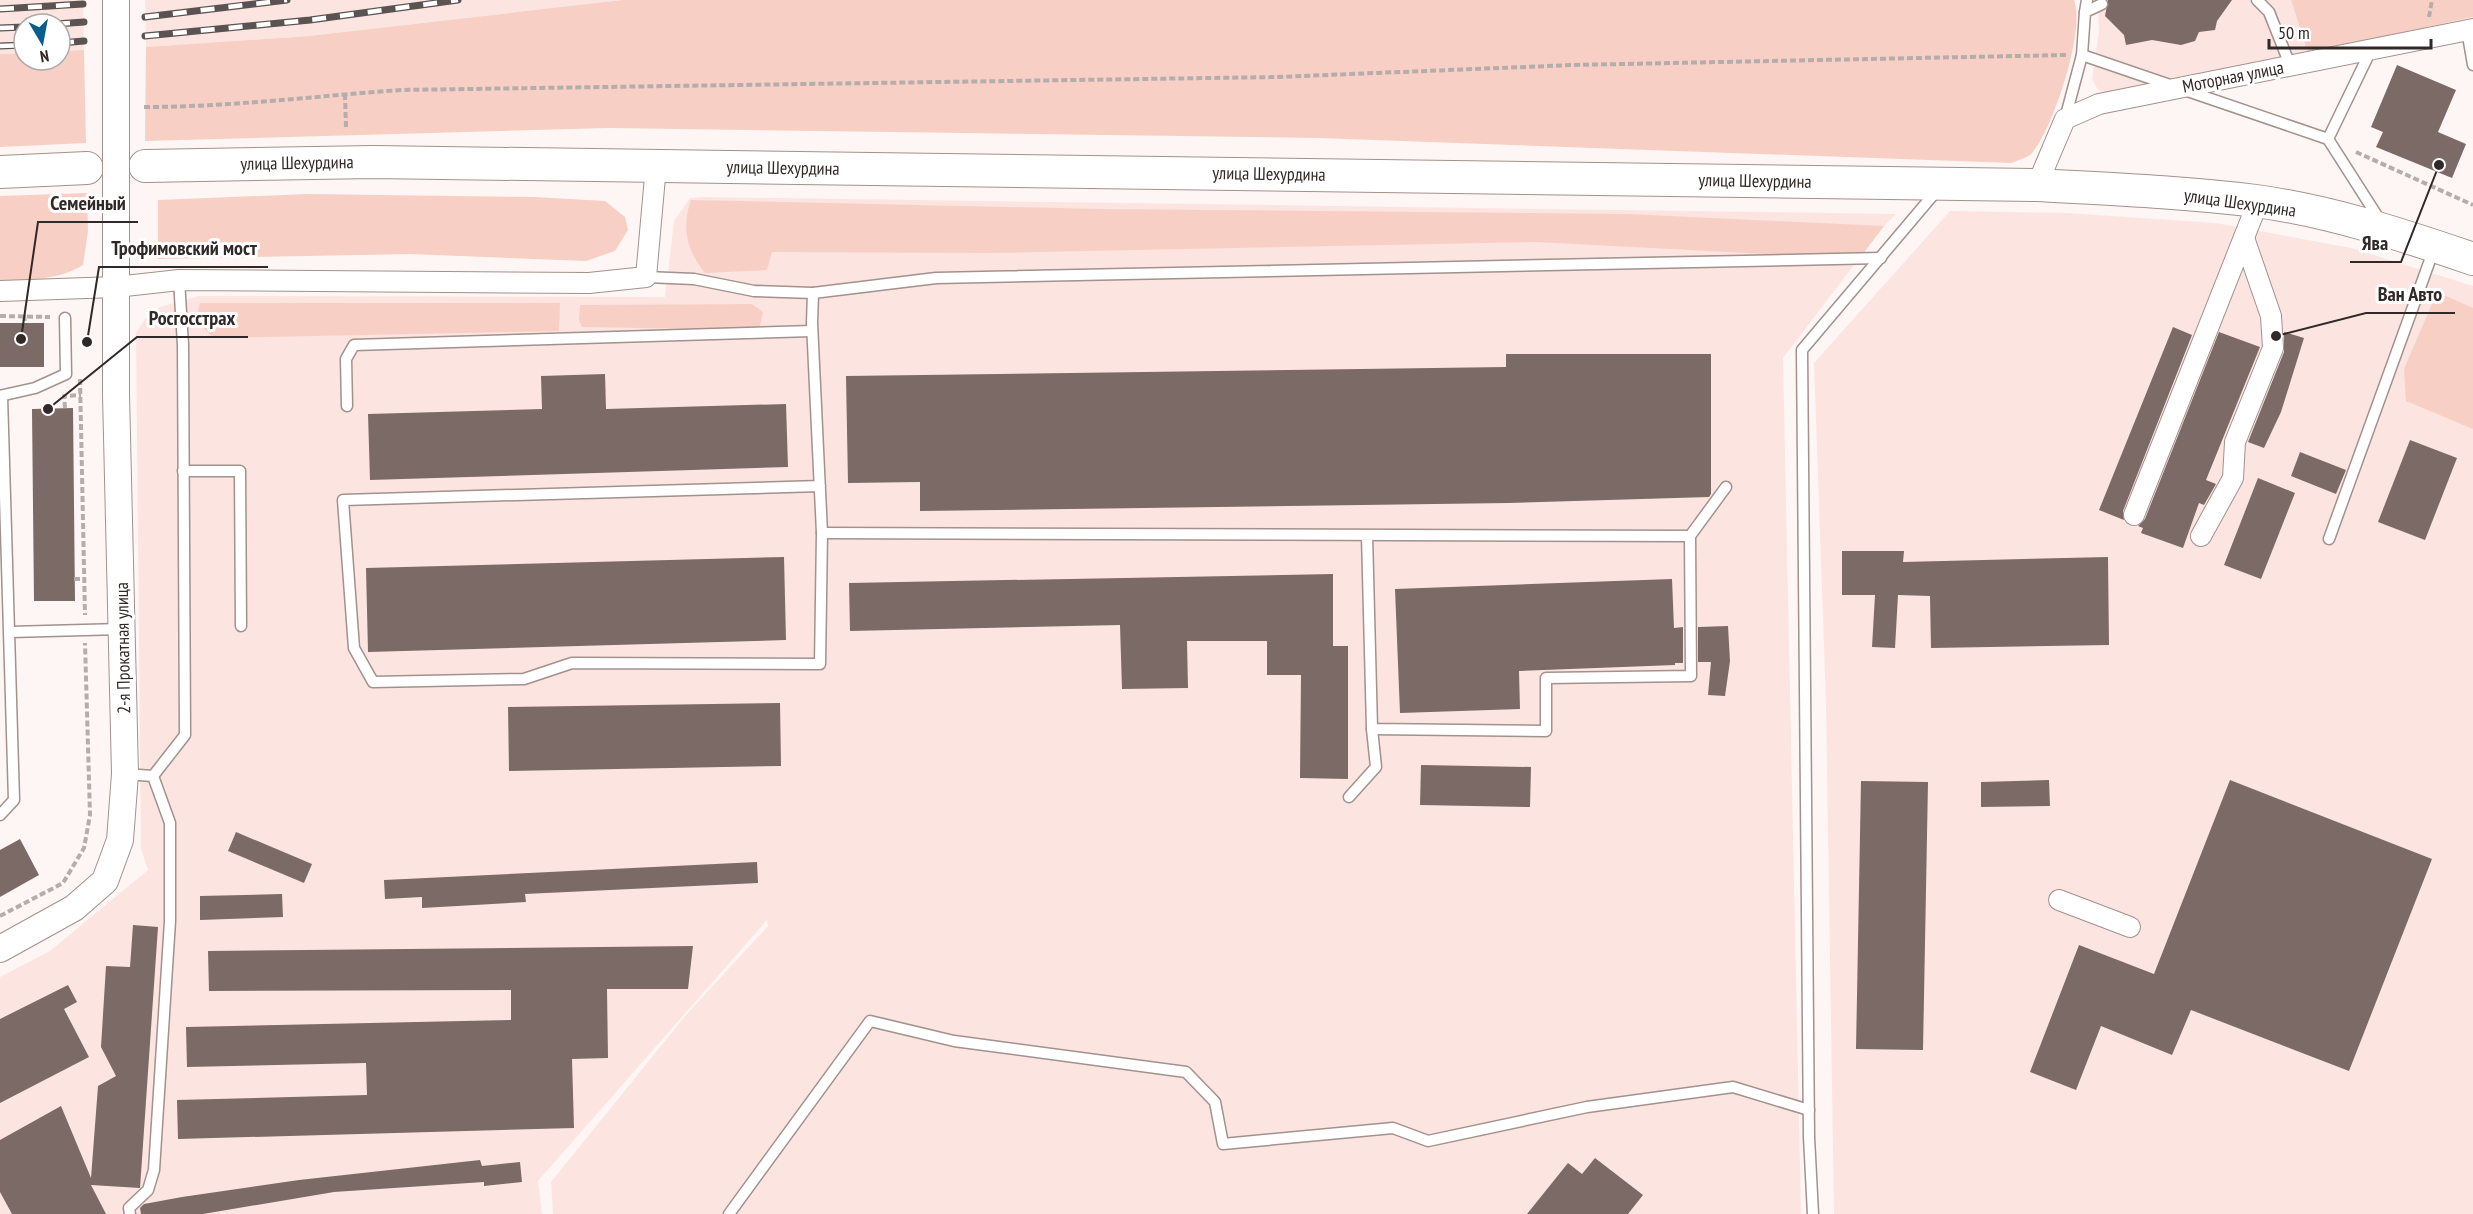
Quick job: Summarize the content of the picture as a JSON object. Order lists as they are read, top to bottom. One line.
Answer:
{"streets":{"main road":["улица Шехурдина"],"street":["Моторная улица","2-я Прокатная улица"]},"places":["Ява","Ван Авто","Семейный","Трофимовский мост","Росгосстрах"],"scale_bar":"50 m","north":"bottom"}
